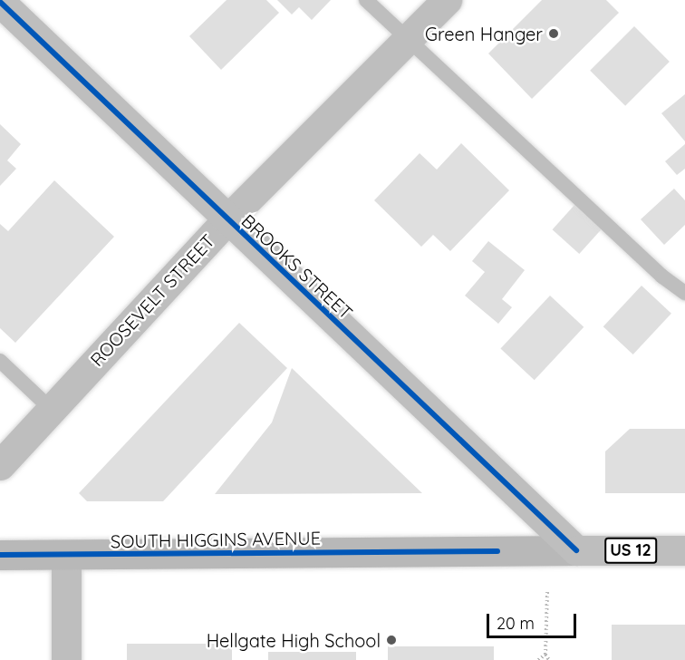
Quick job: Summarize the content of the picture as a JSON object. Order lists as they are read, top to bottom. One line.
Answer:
{"streets":{"main road":["BROOKS STREET","ROOSEVELT STREET","SOUTH HIGGINS AVENUE","US 12"]},"crossings":[["BROOKS STREET","ROOSEVELT STREET"],["BROOKS STREET","SOUTH HIGGINS AVENUE"]],"places":["Green Hanger","Hellgate High School"],"scale_bar":"20 m"}
